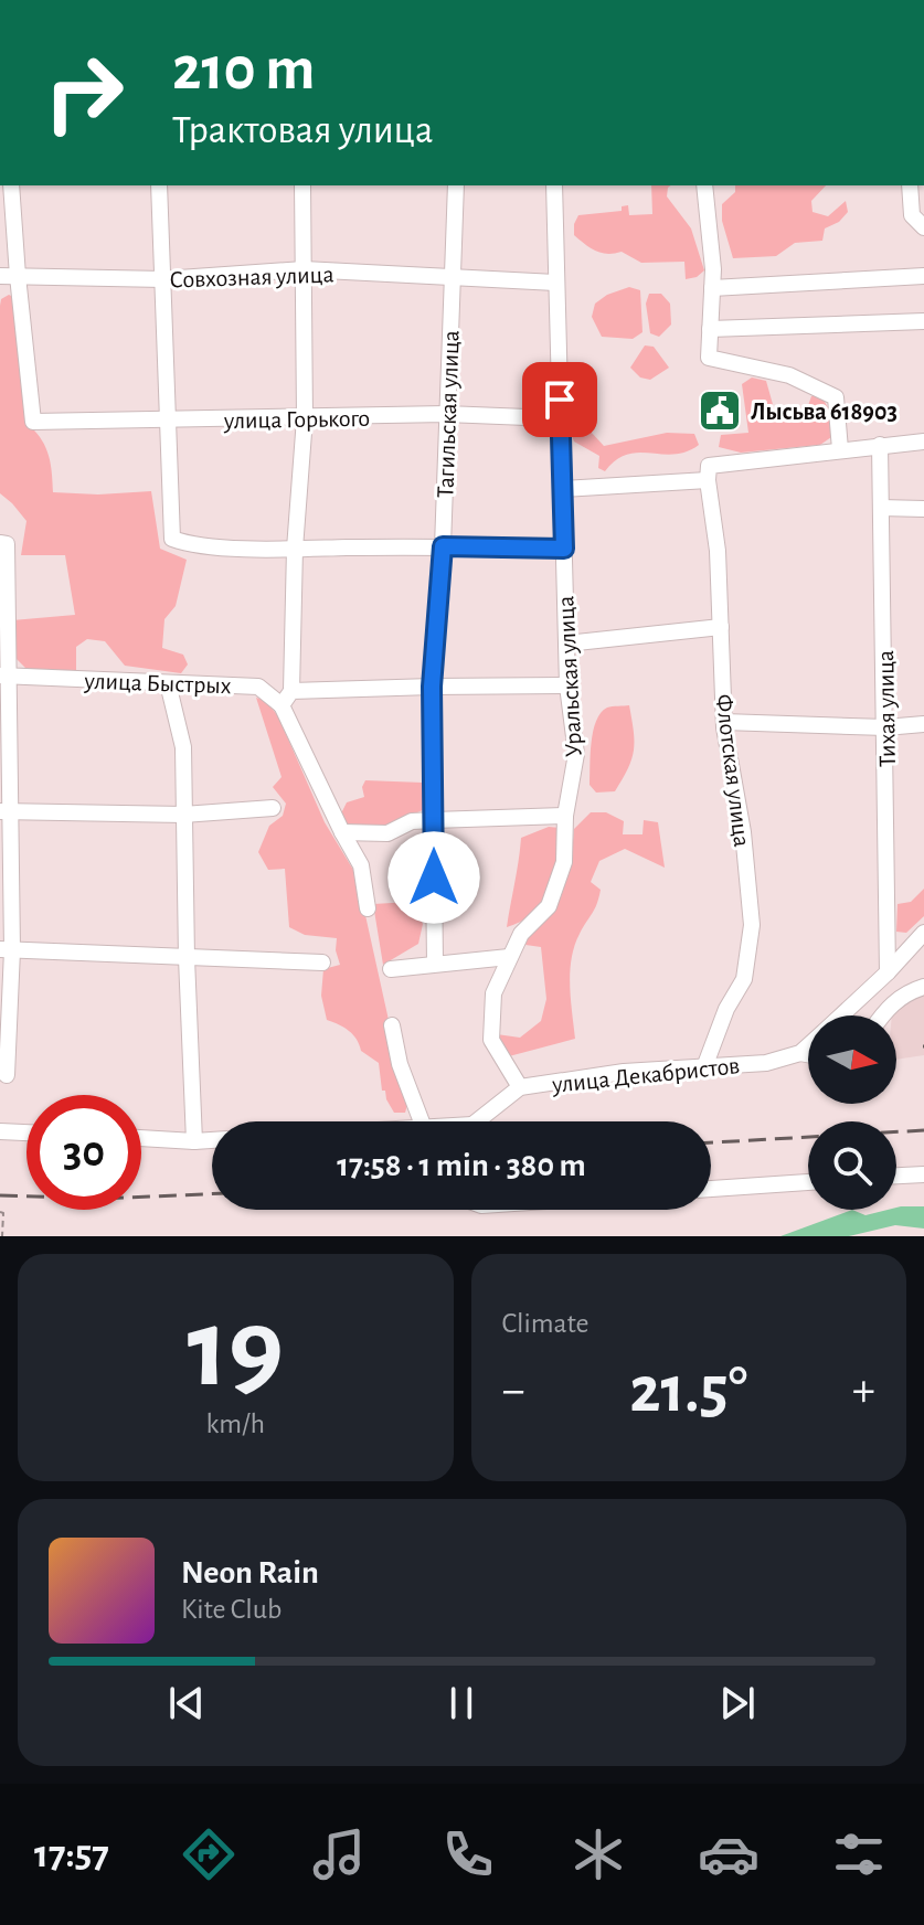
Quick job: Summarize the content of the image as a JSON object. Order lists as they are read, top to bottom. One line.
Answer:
{"streets":{"street":["Совхозная улица","Тагильская улица","улица Горького","Уральская улица","улица Быстрых","Тихая улица","Флотская улица","улица Декабристов"]},"crossings":[["Совхозная улица","Тагильская улица"],["Совхозная улица","улица Горького"],["Совхозная улица","Уральская улица"],["Тагильская улица","улица Горького"],["Тагильская улица","улица Быстрых"],["улица Горького","Уральская улица"],["Уральская улица","улица Быстрых"],["Уральская улица","улица Декабристов"],["Тихая улица","улица Декабристов"],["Флотская улица","улица Декабристов"]],"places":{"public building":["Лысьва 618903"]},"north":"right","page":{"turn":["210 m","Трактовая улица"],"limit":"30","trip":"17:58 · 1 min · 380 m","tile":[["19","km/h"],"Climate"],"heat":["−","21.5°","+"],"song":["Neon Rain","Kite Club"],"tabs":"17:57"}}
